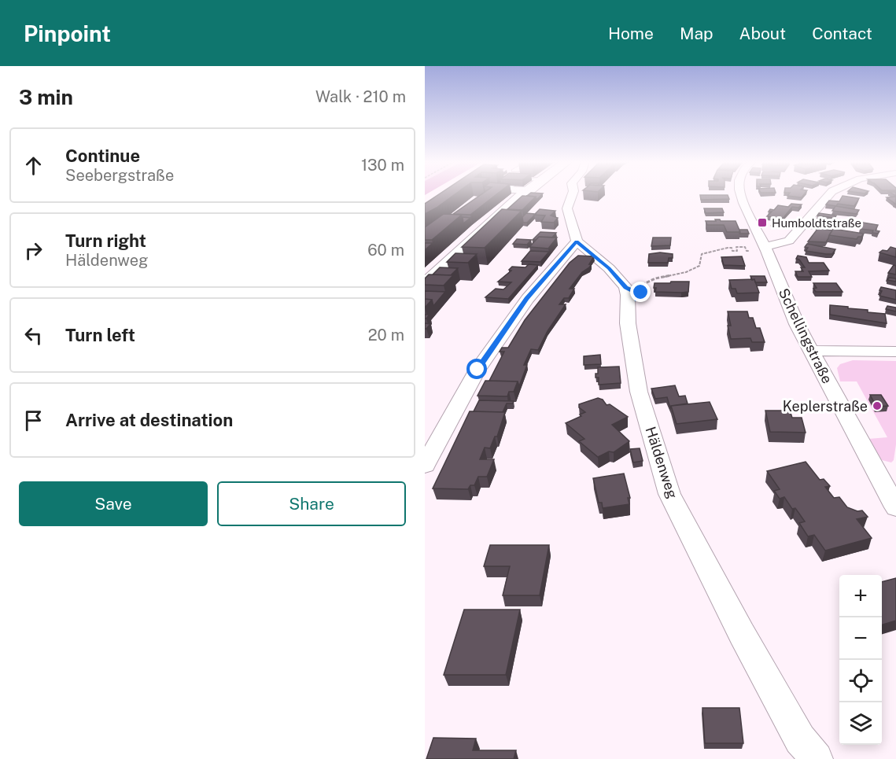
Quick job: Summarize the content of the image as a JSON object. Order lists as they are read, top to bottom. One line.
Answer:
{"streets":{"street":["Schellingstraße","Häldenweg"]},"places":{"transit":["Humboldtstraße"],"other":["Keplerstraße"]},"page":{"header":"Pinpoint","nav":["Home","Map","About","Contact"],"heading":["3 min","Walk · 210 m"],"list":[["Continue","Seebergstraße","130 m"],["Turn right","Häldenweg","60 m"],["Turn left","20 m"],"Arrive at destination"],"buttons":["Save","Share"],"map_buttons":["+","−"]}}
